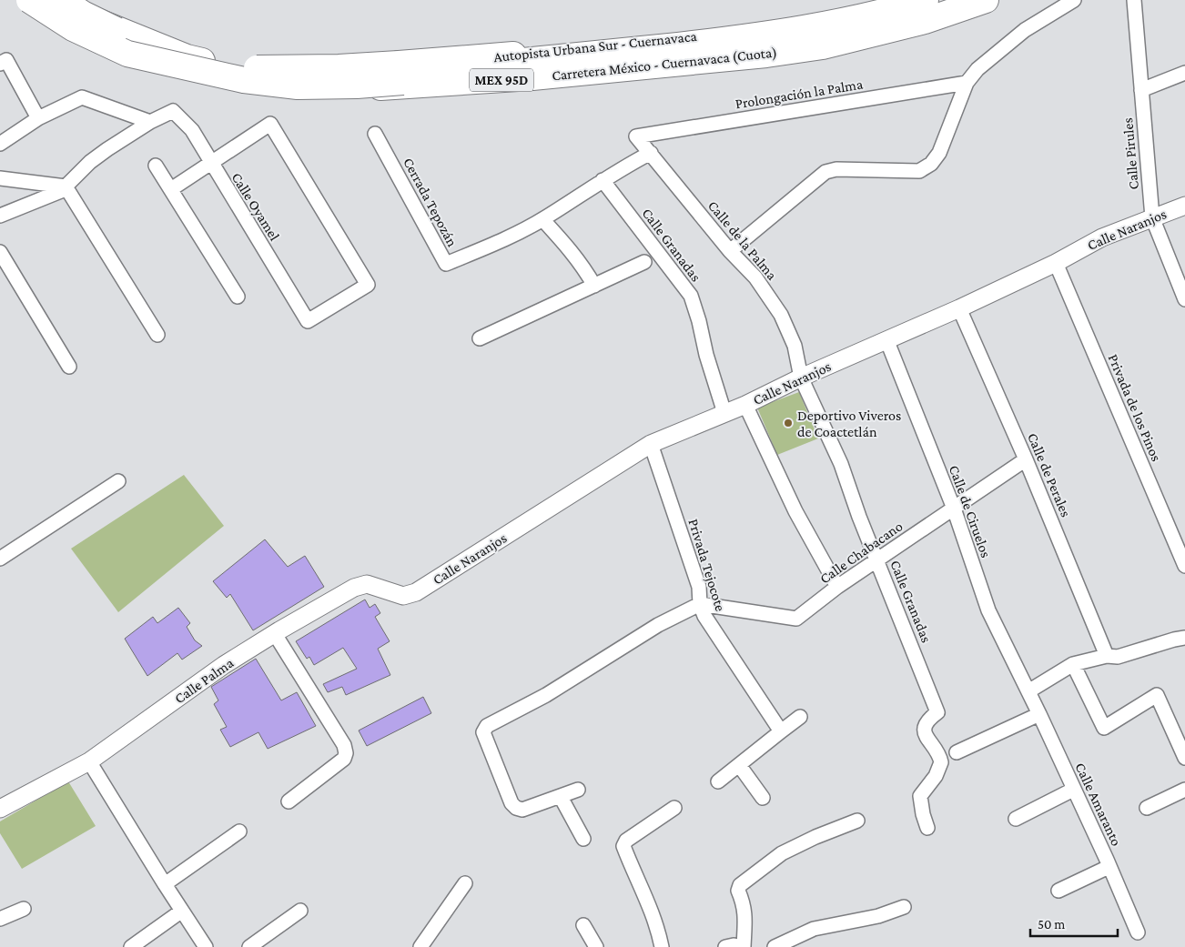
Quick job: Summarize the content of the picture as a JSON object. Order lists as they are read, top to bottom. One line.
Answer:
{"streets":{"highway":["Autopista Urbana Sur - Cuernavaca","Carretera México - Cuernavaca (Cuota)","MEX 95D"],"street":["Prolongación la Palma","Calle Pirules","Cerrada Tepozán","Calle Oyamel","Calle Naranjos","Calle de la Palma","Calle Granadas","Privada de los Pinos","Calle de Perales","Calle de Ciruelos","Calle Chabacano","Privada Tejocote","Calle Palma","Calle Amaranto"]},"crossings":[["Autopista Urbana Sur - Cuernavaca","Carretera México - Cuernavaca (Cuota)"],["Prolongación la Palma","Calle de la Palma"],["Calle Pirules","Calle Naranjos"],["Cerrada Tepozán","Calle de la Palma"],["Cerrada Tepozán","Calle Granadas"],["Calle Naranjos","Calle de la Palma"],["Calle Naranjos","Calle Granadas"],["Calle Naranjos","Privada de los Pinos"],["Calle Naranjos","Calle de Perales"],["Calle Naranjos","Calle de Ciruelos"],["Calle Naranjos","Privada Tejocote"],["Calle Naranjos","Calle Palma"],["Calle de la Palma","Calle Granadas"],["Calle Granadas","Calle Chabacano"],["Calle de Perales","Calle Chabacano"],["Calle de Ciruelos","Calle Chabacano"],["Calle de Ciruelos","Calle Amaranto"],["Calle Chabacano","Privada Tejocote"]],"places":["Deportivo Viveros de Coactetlán"],"scale_bar":"50 m"}
